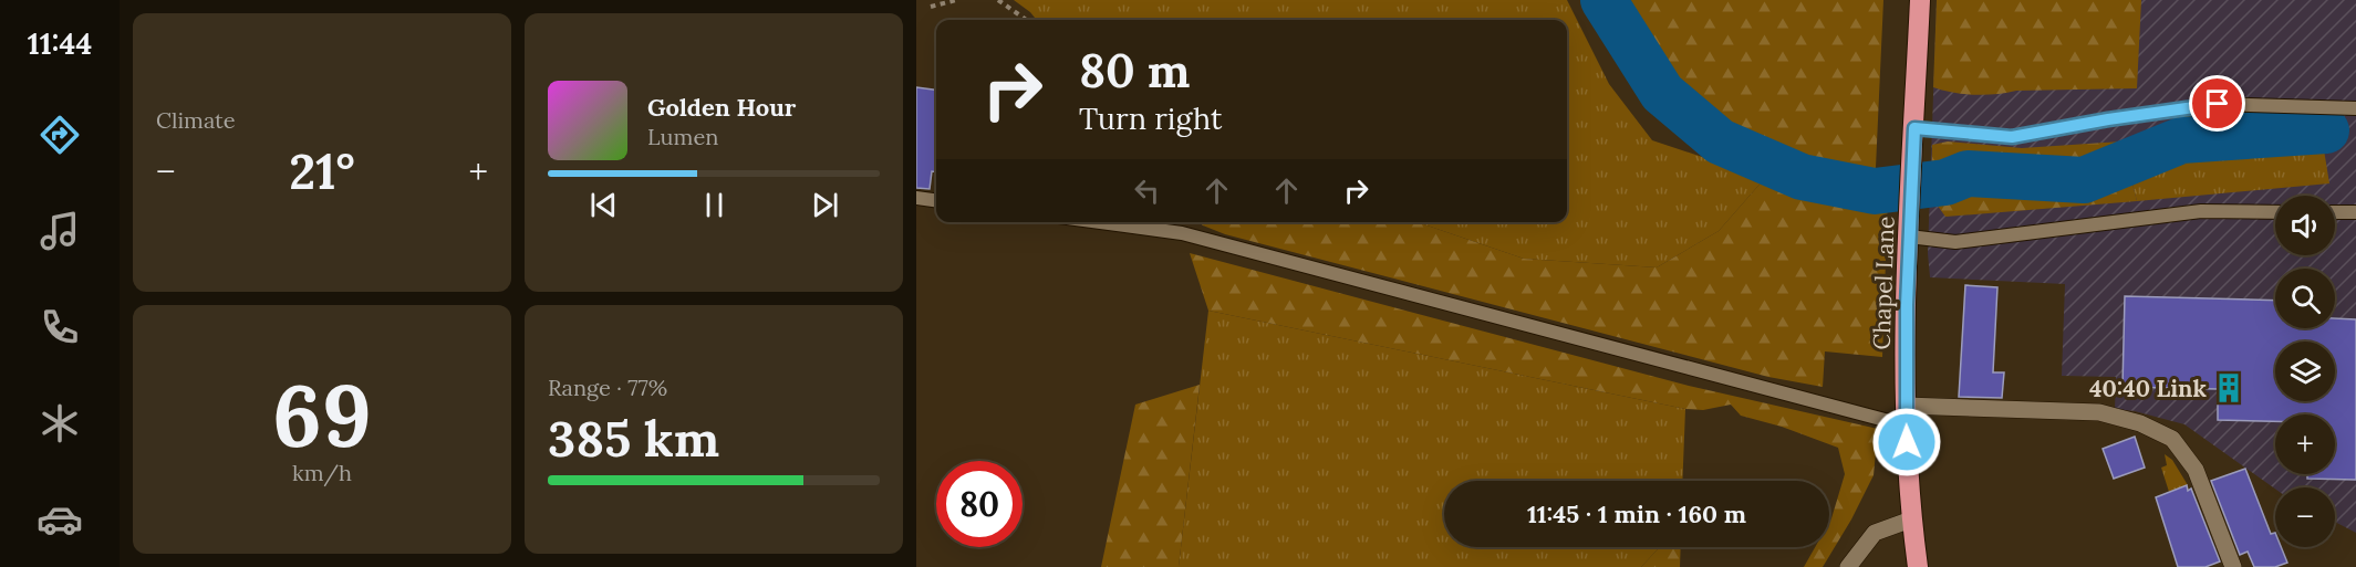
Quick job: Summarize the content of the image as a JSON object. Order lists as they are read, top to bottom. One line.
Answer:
{"streets":{"highway":["Chapel Lane"]},"places":{"building":["40:40 Link"]},"page":{"tabs":"11:44","tile":["Climate",["69","km/h"],["Range · 77%","385 km"]],"turn":["80 m","Turn right"],"song":["Golden Hour","Lumen"],"heat":["−","21°","+"],"map_buttons":["+","−"],"limit":"80","trip":"11:45 · 1 min · 160 m"}}
